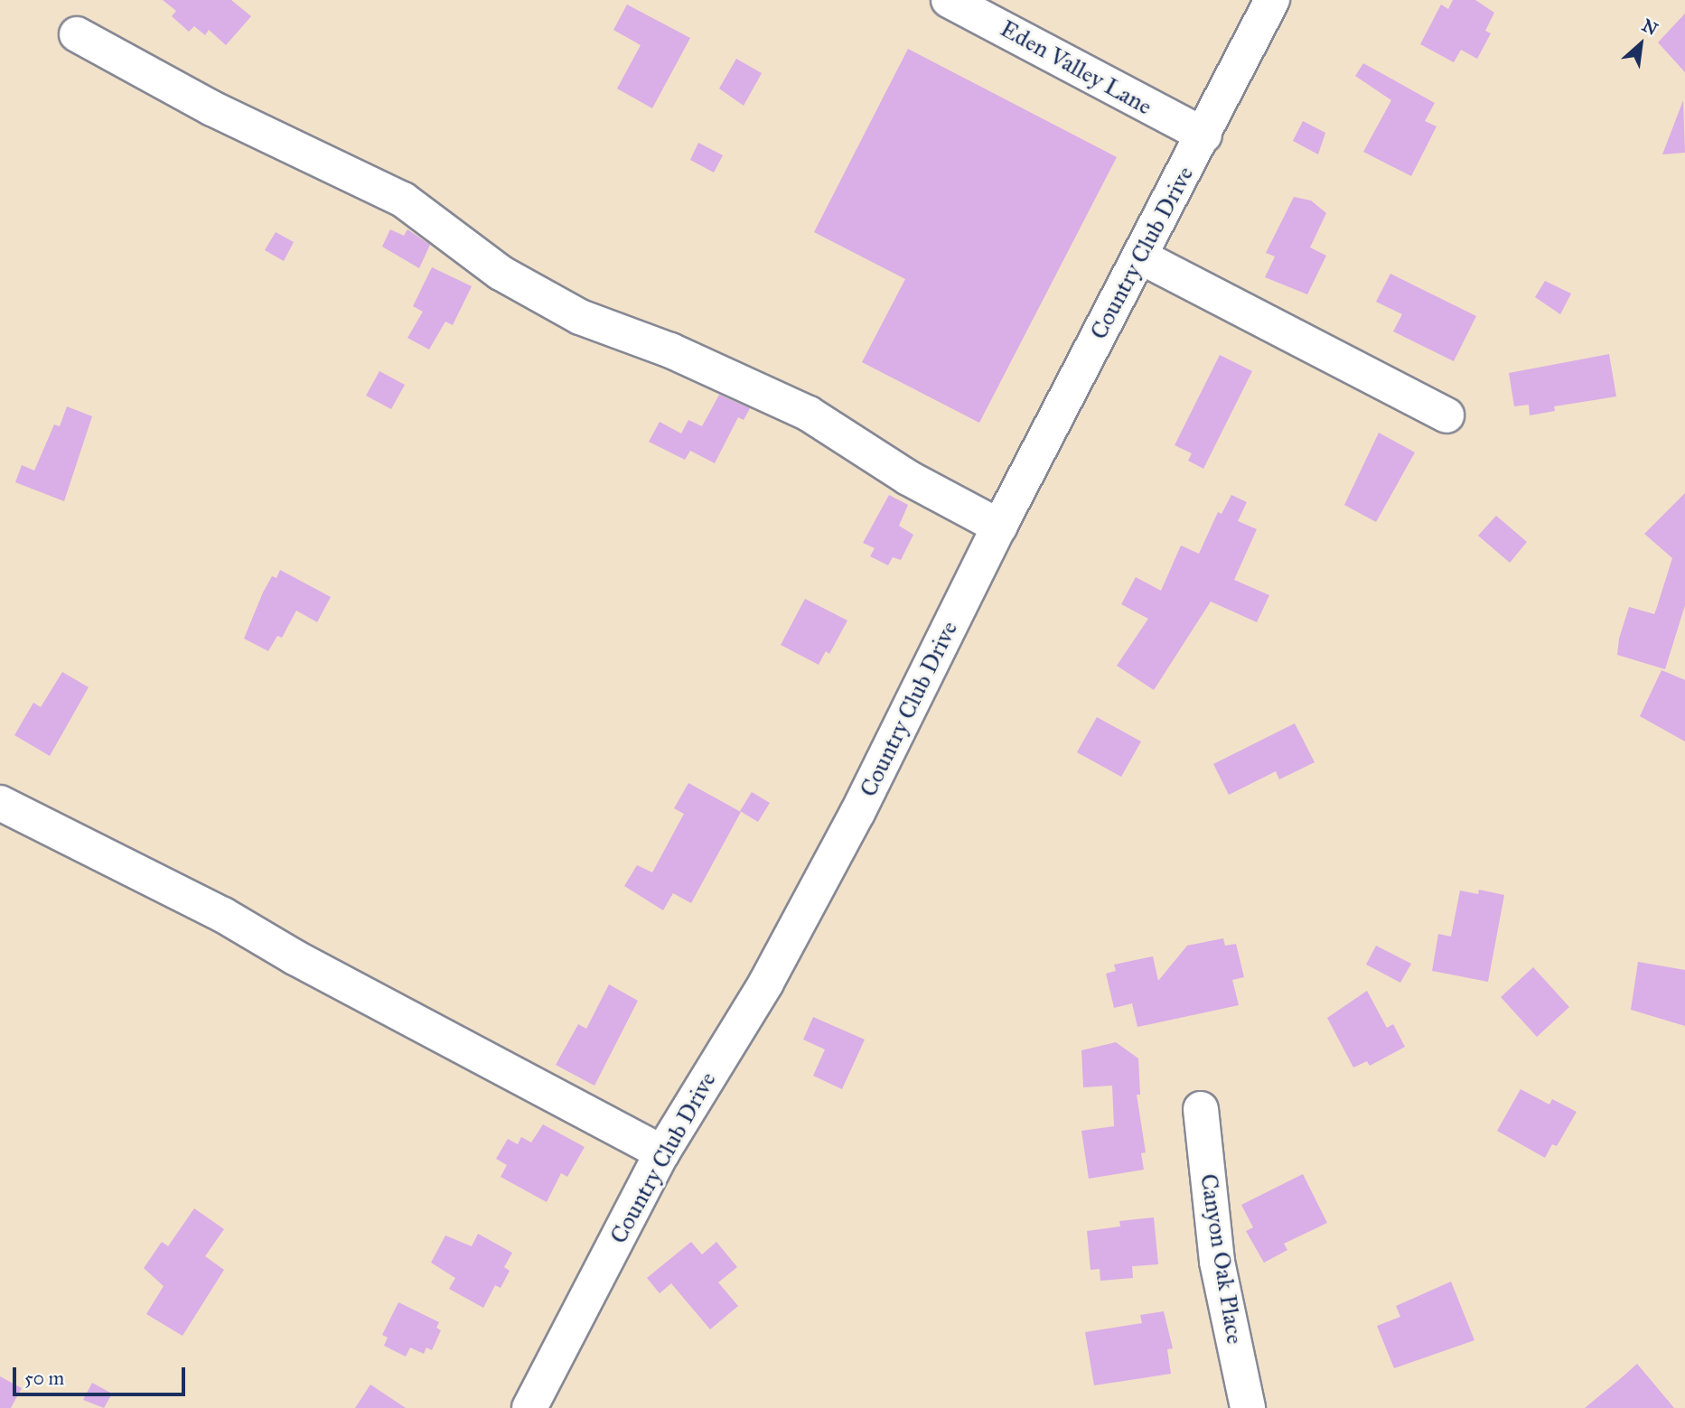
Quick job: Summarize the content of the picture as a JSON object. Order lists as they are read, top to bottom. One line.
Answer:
{"streets":{"street":["Eden Valley Lane","Country Club Drive","Canyon Oak Place"]},"crossings":[["Eden Valley Lane","Country Club Drive"]],"scale_bar":"50 m","north":"top right"}
